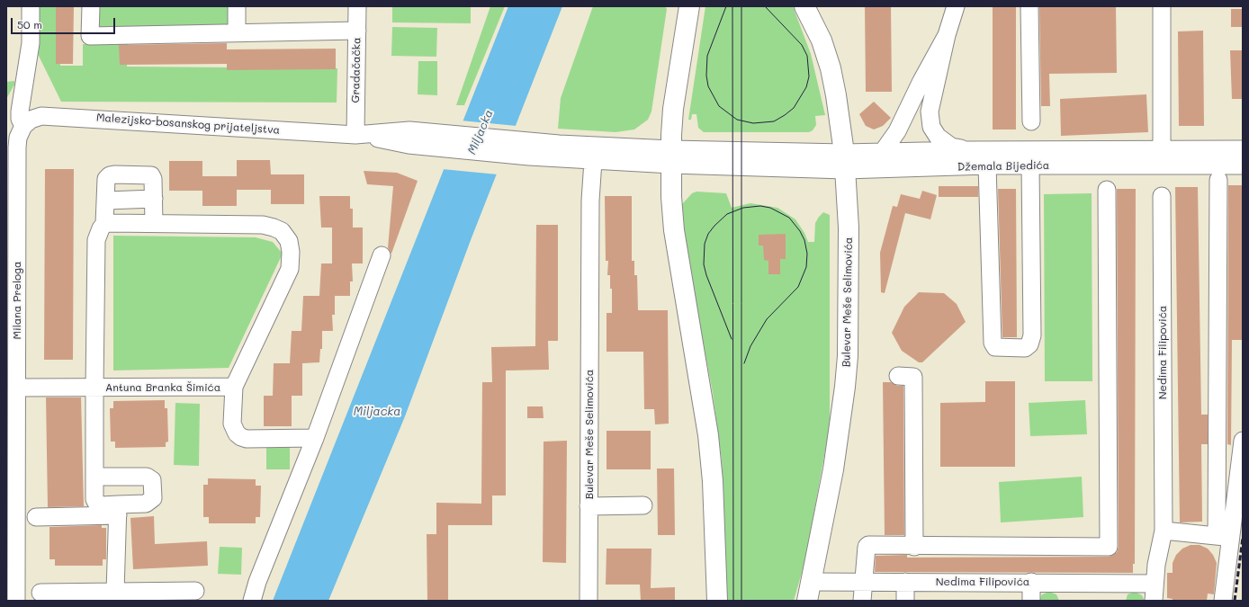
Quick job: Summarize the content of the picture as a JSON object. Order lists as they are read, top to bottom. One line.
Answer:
{"streets":{"main road":["Bulevar Meše Selimovića"],"street":["Gradačačka","Malezijsko-bosanskog prijateljstva","Džemala Bijedića","Milana Preloga","Nedima Filipovića","Antuna Branka Šimića"]},"crossings":[["Gradačačka","Malezijsko-bosanskog prijateljstva"],["Malezijsko-bosanskog prijateljstva","Džemala Bijedića"],["Malezijsko-bosanskog prijateljstva","Milana Preloga"],["Malezijsko-bosanskog prijateljstva","Bulevar Meše Selimovića"],["Džemala Bijedića","Bulevar Meše Selimovića"],["Milana Preloga","Antuna Branka Šimića"],["Bulevar Meše Selimovića","Nedima Filipovića"]],"water":["Miljacka"],"scale_bar":"50 m"}
